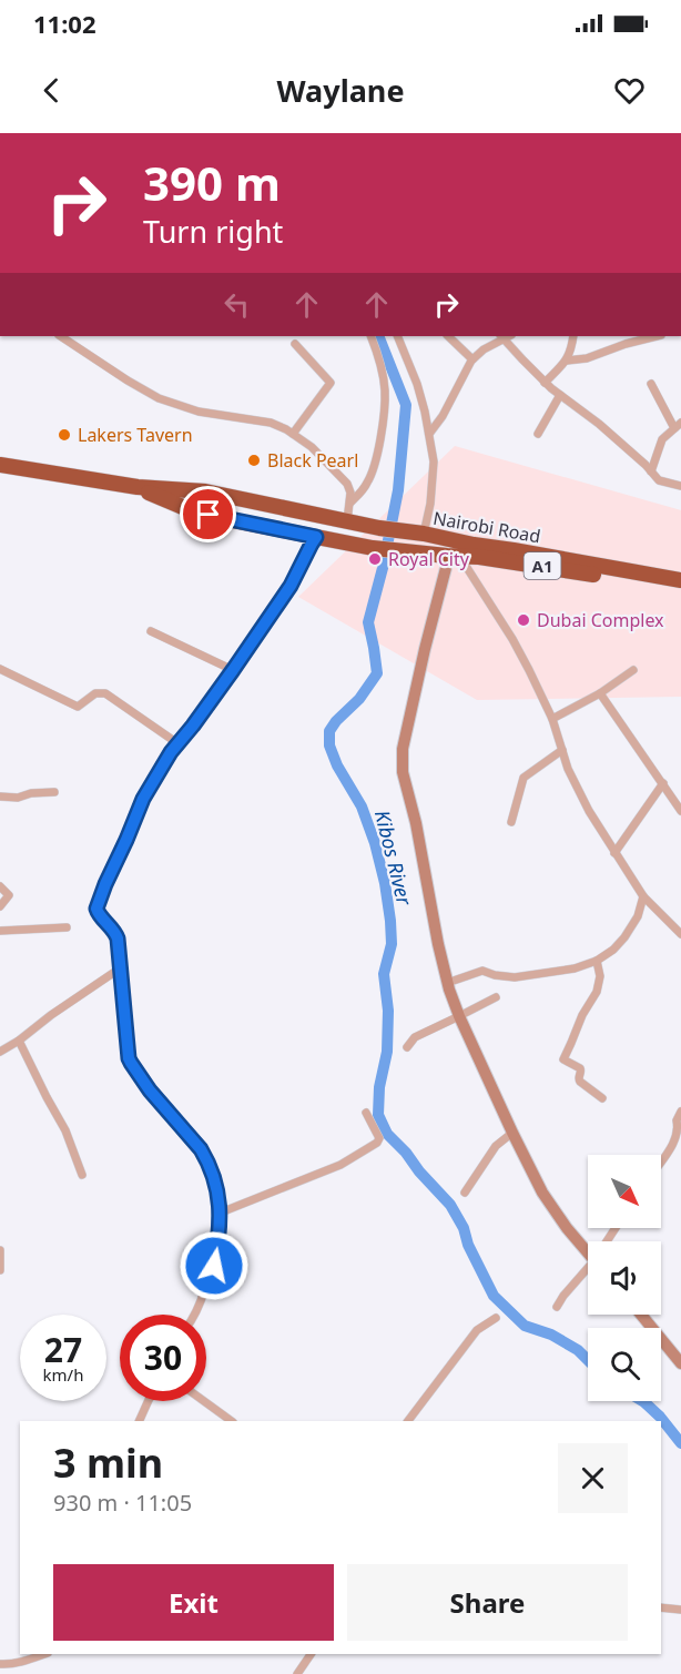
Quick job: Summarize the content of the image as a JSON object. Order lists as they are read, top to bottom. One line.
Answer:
{"streets":{"highway":["Nairobi Road","A1"]},"crossings":[["Nairobi Road","A1"]],"water":["Kibos River"],"places":["Lakers Tavern","Black Pearl","Royal City","Dubai Complex"],"north":"bottom right","page":{"status":"11:02","header":"Waylane","turn":["390 m","Turn right"],"speed":"27 km/h","limit":"30","heading":["3 min","930 m · 11:05"],"buttons":["Exit","Share"]}}
